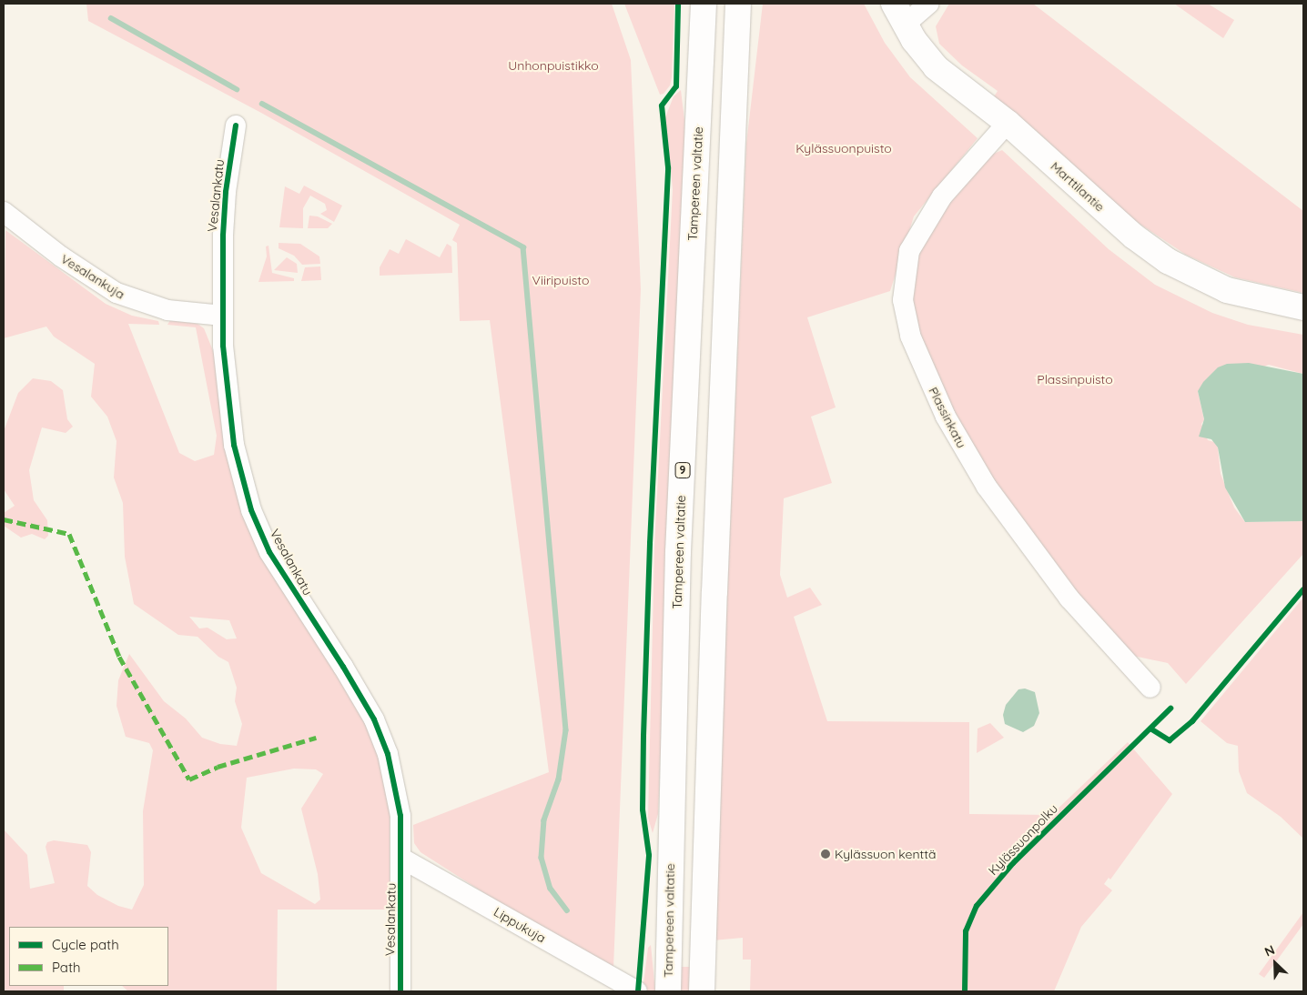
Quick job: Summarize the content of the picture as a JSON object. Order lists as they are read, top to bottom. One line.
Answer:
{"streets":{"main road":["Tampereen valtatie","Marttilantie","9"],"street":["Vesalankatu","Vesalankuja","Plassinkatu","Lippukuja"],"cycle path":["Kylässuonpolku"]},"crossings":[["Marttilantie","Plassinkatu"],["Vesalankatu","Vesalankuja"],["Vesalankatu","Lippukuja"]],"parks":["Unhonpuistikko","Kylässuonpuisto","Viiripuisto","Plassinpuisto"],"places":["Kylässuon kenttä"],"legend":["Cycle path","Path"],"north":"top left"}
